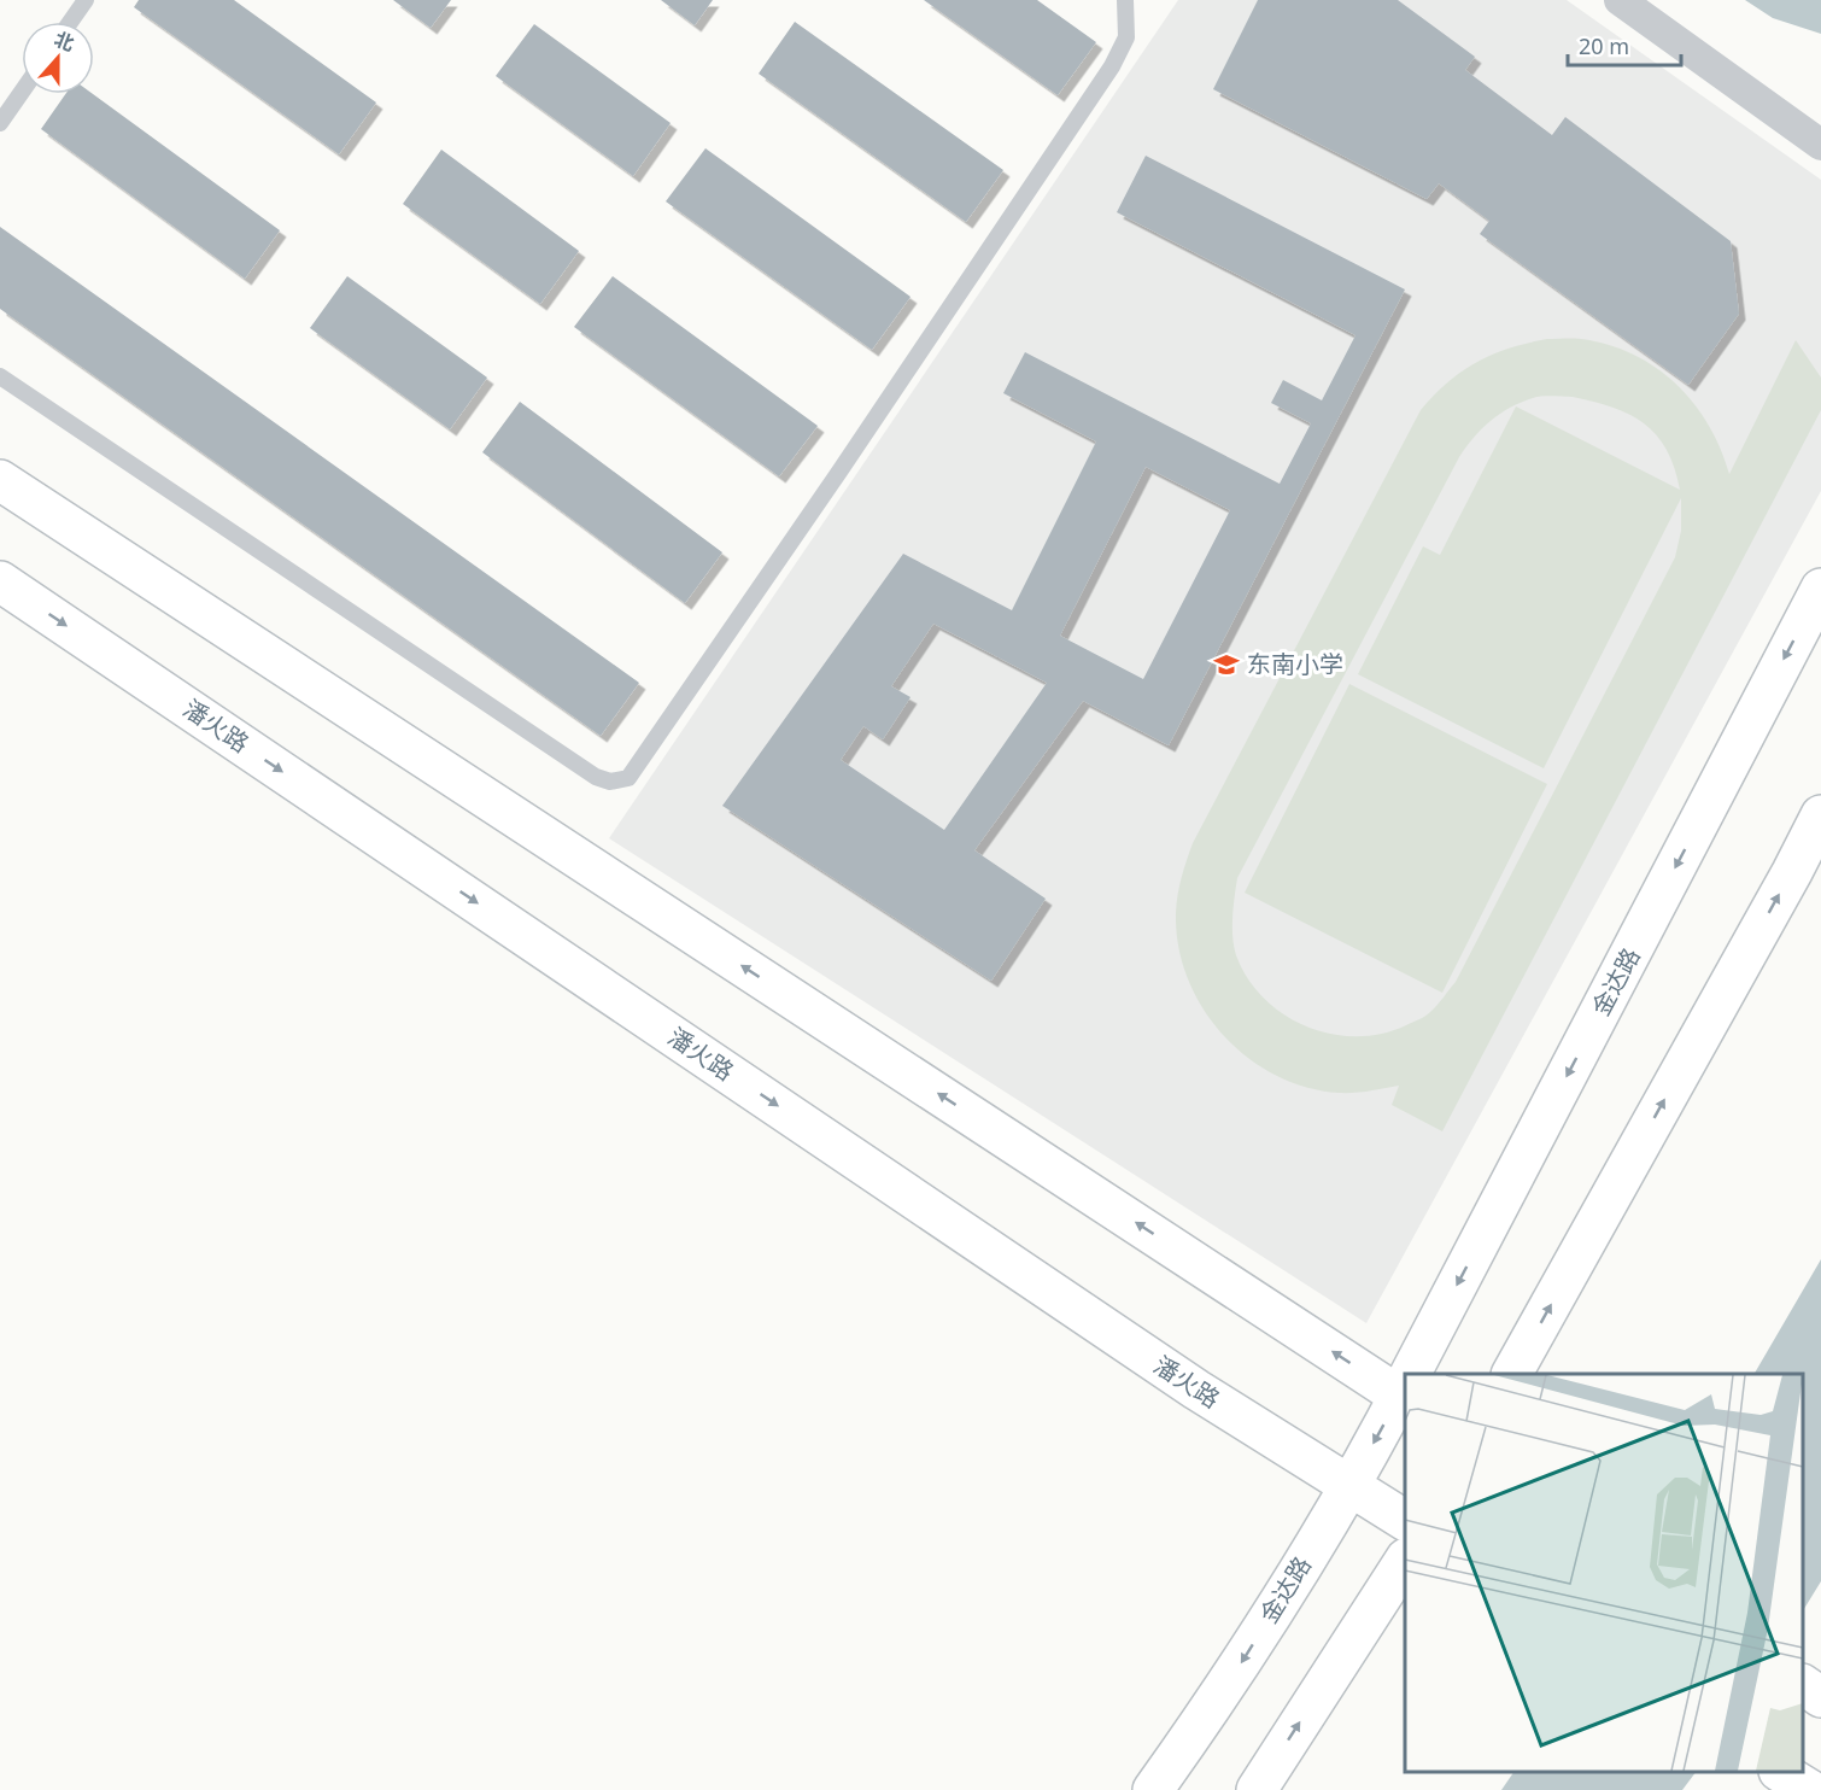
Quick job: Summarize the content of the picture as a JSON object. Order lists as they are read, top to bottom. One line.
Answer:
{"streets":{"street":["潘火路","金达路"]},"crossings":[["潘火路","金达路"]],"places":{"school or university":["东南小学"]},"scale_bar":"20 m","north":"top"}
